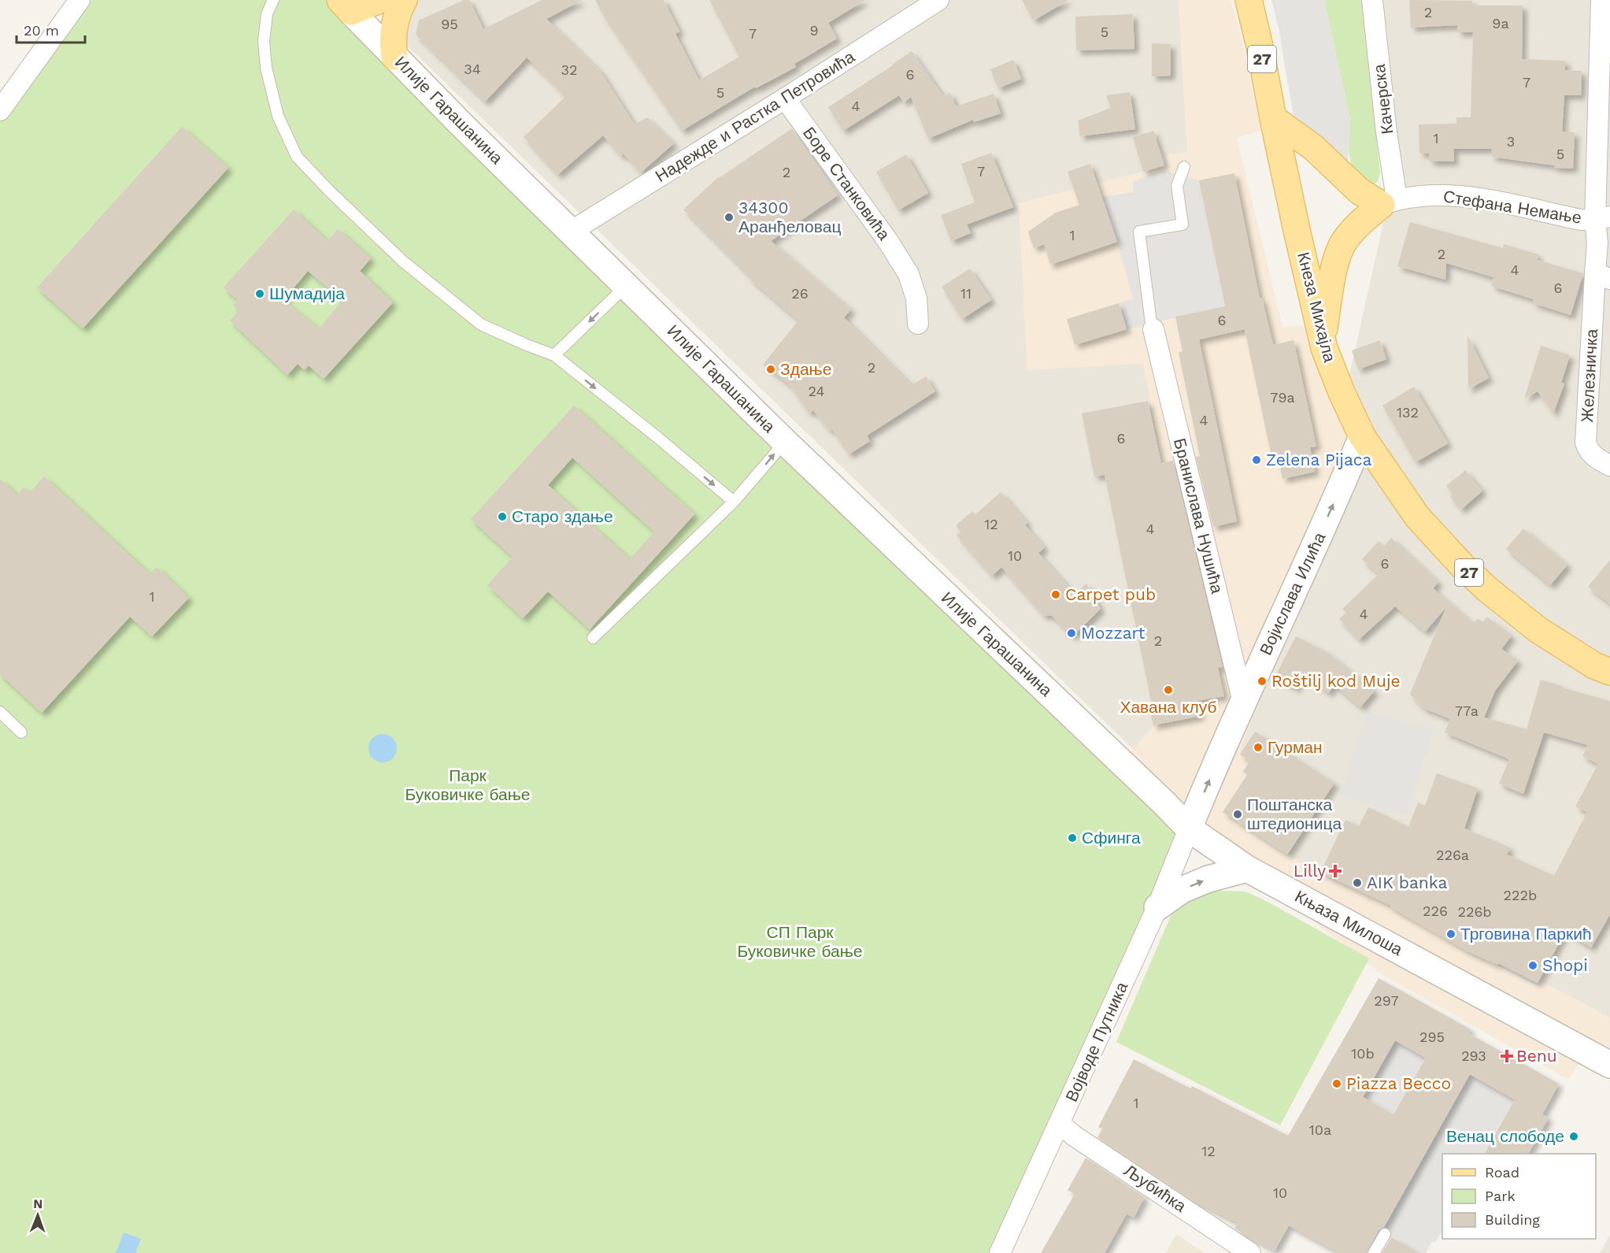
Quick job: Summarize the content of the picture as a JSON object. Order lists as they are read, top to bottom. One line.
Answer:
{"streets":{"main road":["27","Кнеза Михајла"],"street":["Качерска","Илије Гарашанина","Надежде и Растка Петровића","Боре Станковића","Стефана Немање","Железничка","Бранислава Нушића","Војислава Илића","Књаза Милоша","Војводе Путника","Љубићка"]},"crossings":[["Качерска","Стефана Немање"],["Илије Гарашанина","Надежде и Растка Петровића"],["Илије Гарашанина","Књаза Милоша"],["Надежде и Растка Петровића","Боре Станковића"],["Стефана Немање","Железничка"],["Кнеза Михајла","Војислава Илића"],["Бранислава Нушића","Војислава Илића"],["Војислава Илића","Књаза Милоша"],["Војислава Илића","Војводе Путника"],["Књаза Милоша","Војводе Путника"],["Војводе Путника","Љубићка"]],"one_way":["Војислава Илића"],"parks":["Парк Буковичке бање","СП Парк Буковичке бање"],"places":{"other":["34300 Аранђеловац","Шумадија","Здање","Zelena Pijaca","Старо здање","Carpet pub","Mozzart","Roštilj kod Muje","Хавана клуб","Гурман","Поштанска штедионица","Сфинга","AIK banka","Трговина Паркић","Shopi","Piazza Becco","Венац слободе"],"health":["Lilly","Benu"]},"house_numbers":["2","9a","95","9","5","7","34","32","6","7","5","4","1","3","5","7","2","1","2","4","6","26","11","6","2","24","79a","132","4","6","12","4","10","6","1","4","2","77a","226a","222b","226","226b","297","295","10b","293","1","10a","12","10"],"legend":["Road","Park","Building"],"scale_bar":"20 m","north":"top"}
